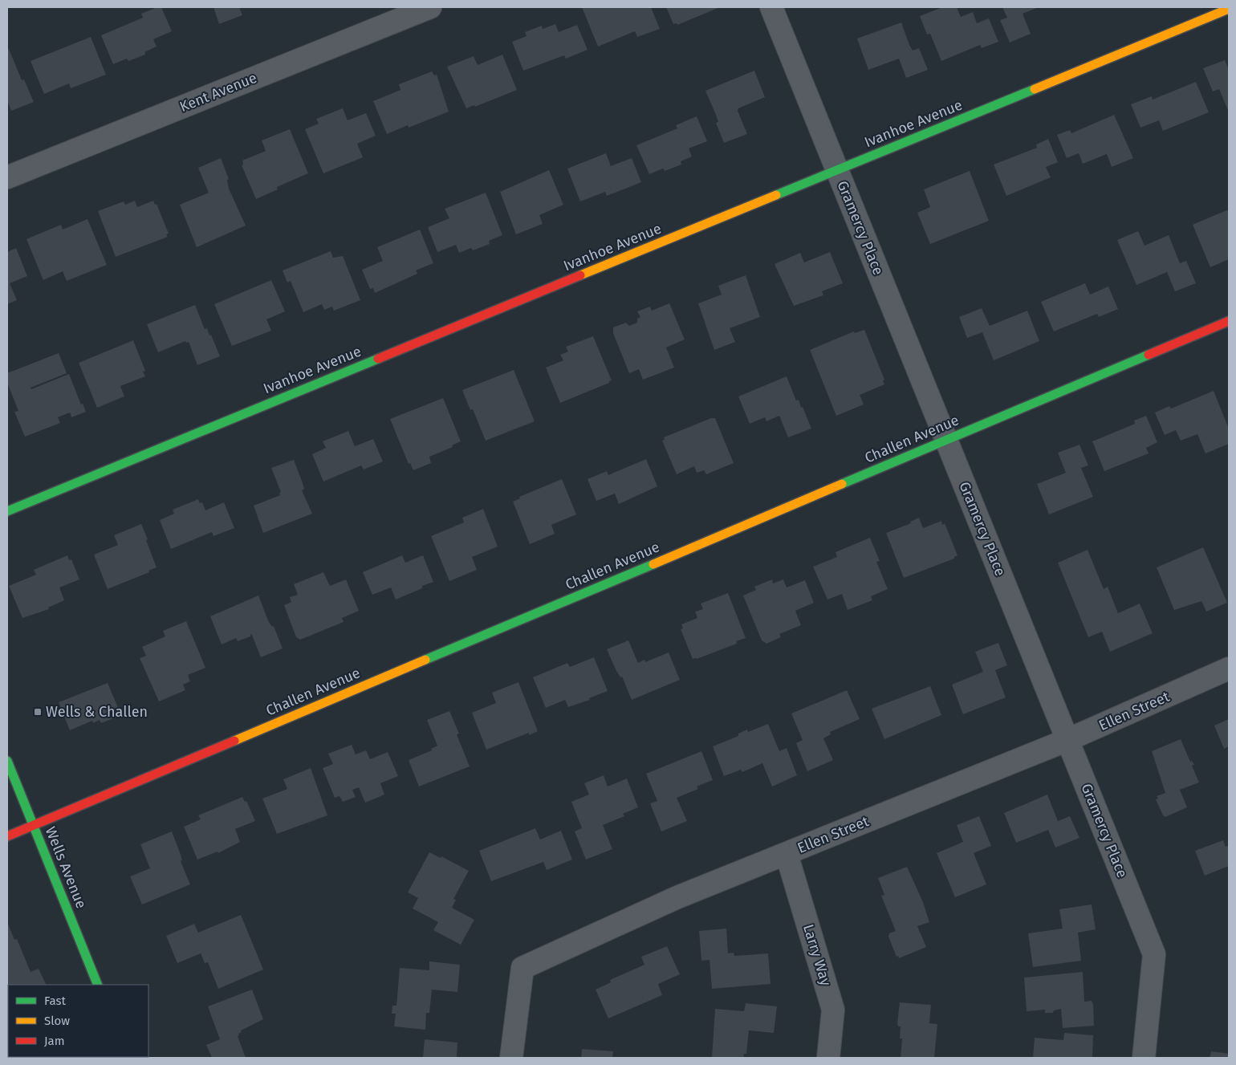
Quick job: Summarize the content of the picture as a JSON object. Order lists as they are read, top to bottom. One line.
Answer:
{"streets":{"street":["Kent Avenue","Ivanhoe Avenue","Gramercy Place","Challen Avenue","Ellen Street","Wells Avenue","Larry Way"]},"crossings":[["Ivanhoe Avenue","Gramercy Place"],["Gramercy Place","Challen Avenue"],["Gramercy Place","Ellen Street"],["Challen Avenue","Wells Avenue"],["Ellen Street","Larry Way"]],"places":{"transit":["Wells & Challen"]},"legend":["Fast","Slow","Jam"]}
